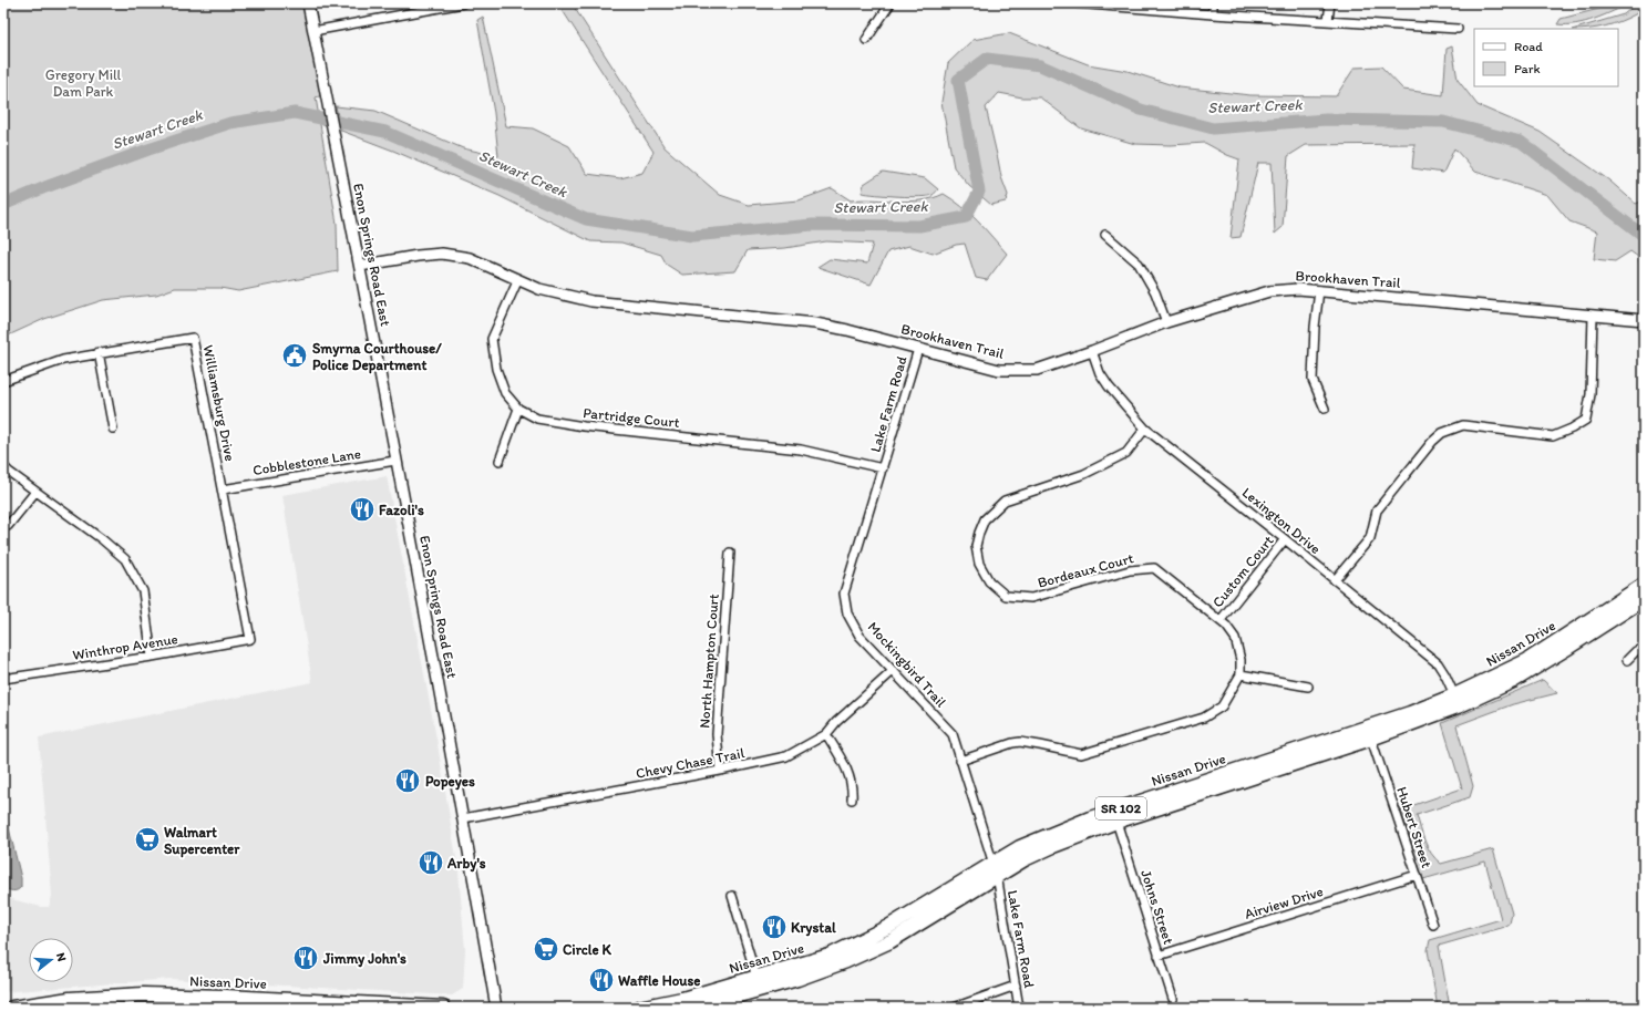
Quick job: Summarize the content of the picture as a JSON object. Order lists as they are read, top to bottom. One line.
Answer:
{"streets":{"main road":["Nissan Drive","SR 102"],"street":["Enon Springs Road East","Brookhaven Trail","Williamsburg Drive","Lake Farm Road","Partridge Court","Cobblestone Lane","Lexington Drive","Bordeaux Court","Custom Court","Winthrop Avenue","North Hampton Court","Mockingbird Trail","Chevy Chase Trail","Hubert Street","Airview Drive","Johns Street"]},"crossings":[["Enon Springs Road East","Brookhaven Trail"],["Enon Springs Road East","Cobblestone Lane"],["Enon Springs Road East","Chevy Chase Trail"],["Brookhaven Trail","Lake Farm Road"],["Brookhaven Trail","Partridge Court"],["Brookhaven Trail","Lexington Drive"],["Williamsburg Drive","Cobblestone Lane"],["Williamsburg Drive","Winthrop Avenue"],["Lake Farm Road","Partridge Court"],["Lake Farm Road","Nissan Drive"],["Lake Farm Road","Mockingbird Trail"],["Partridge Court","Mockingbird Trail"],["Lexington Drive","Bordeaux Court"],["Lexington Drive","Custom Court"],["Lexington Drive","Nissan Drive"],["Bordeaux Court","Custom Court"],["Nissan Drive","Mockingbird Trail"],["Nissan Drive","Hubert Street"],["Nissan Drive","Johns Street"],["North Hampton Court","Chevy Chase Trail"],["Mockingbird Trail","Chevy Chase Trail"],["Hubert Street","Airview Drive"],["Airview Drive","Johns Street"]],"water":["Stewart Creek"],"parks":["Gregory Mill Dam Park"],"places":{"public building":["Smyrna Courthouse/ Police Department"],"restaurant":["Fazoli's","Popeyes","Arby's","Krystal","Jimmy John's","Waffle House"],"supermarket":["Walmart Supercenter","Circle K"]},"legend":["Road","Park"],"north":"right"}
